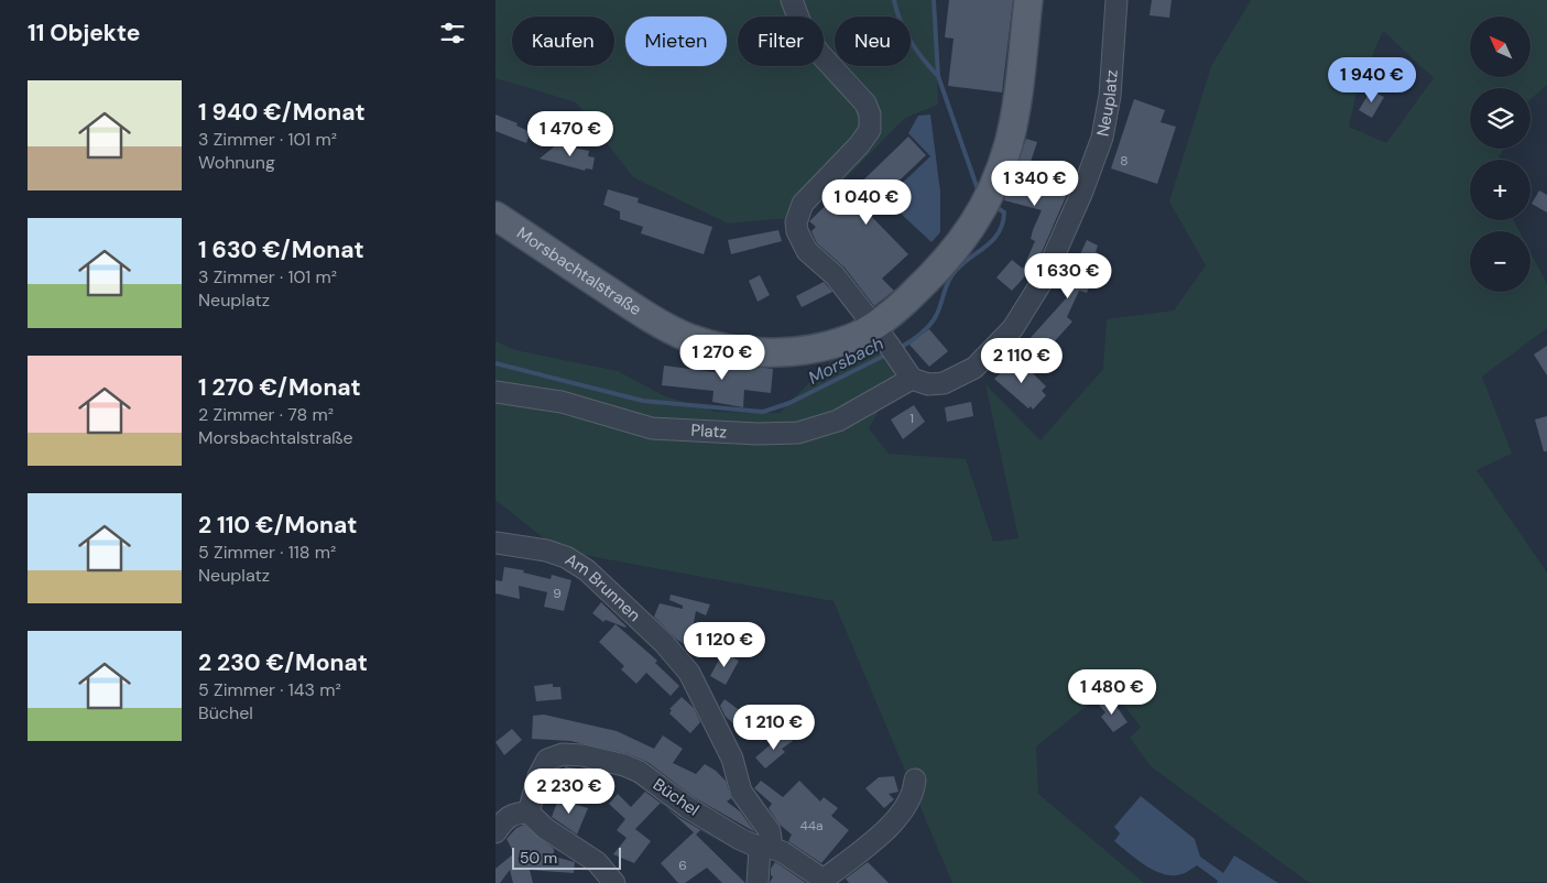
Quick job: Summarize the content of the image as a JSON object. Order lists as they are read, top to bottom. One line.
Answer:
{"streets":{"main road":["Morsbachtalstraße"],"street":["Neuplatz","Platz","Am Brunnen","Büchel"]},"crossings":[["Neuplatz","Platz"],["Am Brunnen","Büchel"]],"water":["Morsbach"],"house_numbers":["8","1","9","44a","6"],"scale_bar":"50 m","north":"top left","page":{"heading":"11 Objekte","map_buttons":["+","−"],"chip":["Kaufen","Mieten","Filter","Neu"],"price":["1 940 €","1 470 €","1 340 €","1 040 €","1 630 €","1 270 €","2 110 €","1 120 €","1 480 €","1 210 €","2 230 €"],"list":[{"name":"1 940 €/Monat","note":"3 Zimmer · 101 m² · Wohnung"},{"name":"1 630 €/Monat","note":"3 Zimmer · 101 m² · Neuplatz"},{"name":"1 270 €/Monat","note":"2 Zimmer · 78 m² · Morsbachtalstraße"},{"name":"2 110 €/Monat","note":"5 Zimmer · 118 m² · Neuplatz"},{"name":"2 230 €/Monat","note":"5 Zimmer · 143 m² · Büchel"}],"scale":"50 m"}}
